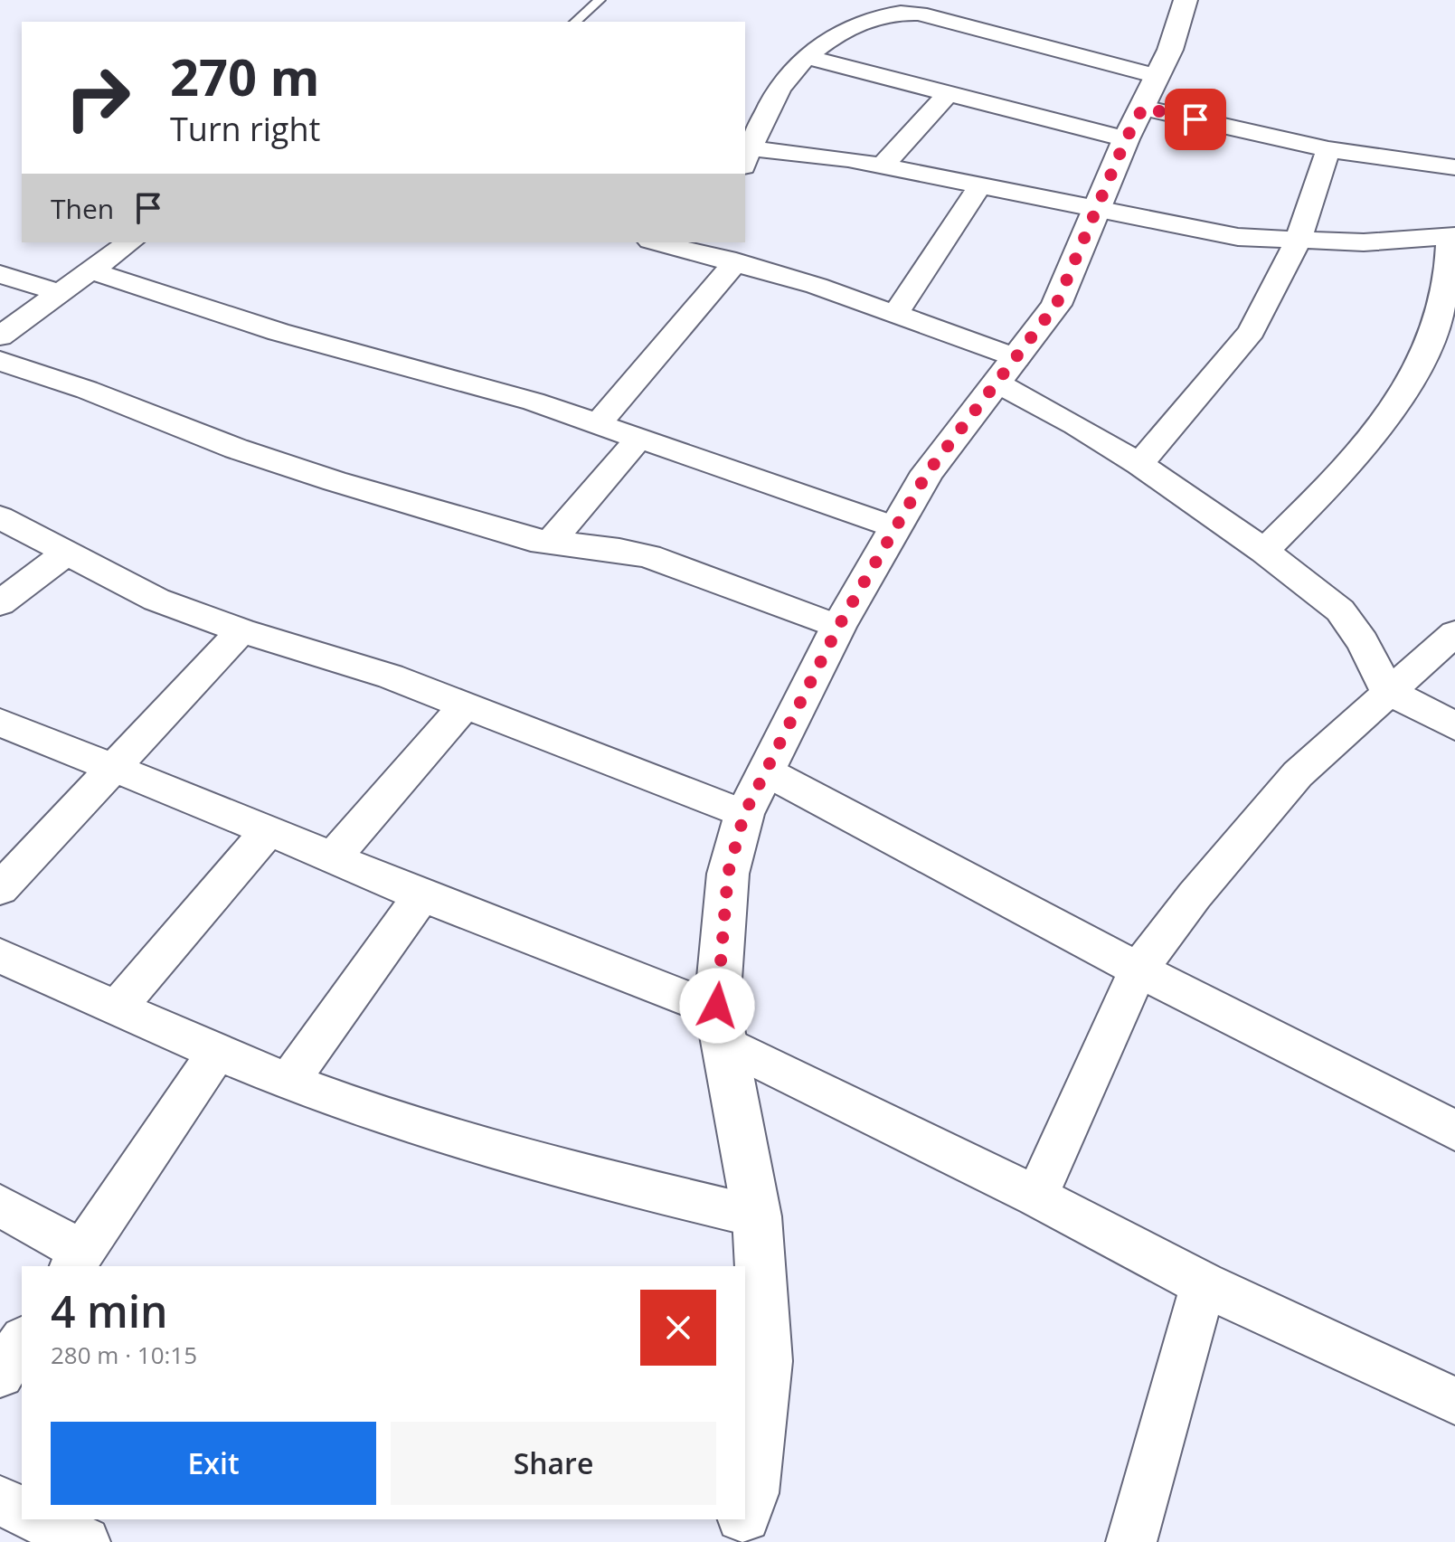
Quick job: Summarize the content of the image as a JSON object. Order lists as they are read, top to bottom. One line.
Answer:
{"page":{"turn":["270 m","Turn right"],"then":"Then","heading":["4 min","280 m · 10:15"],"buttons":["Exit","Share"]}}
